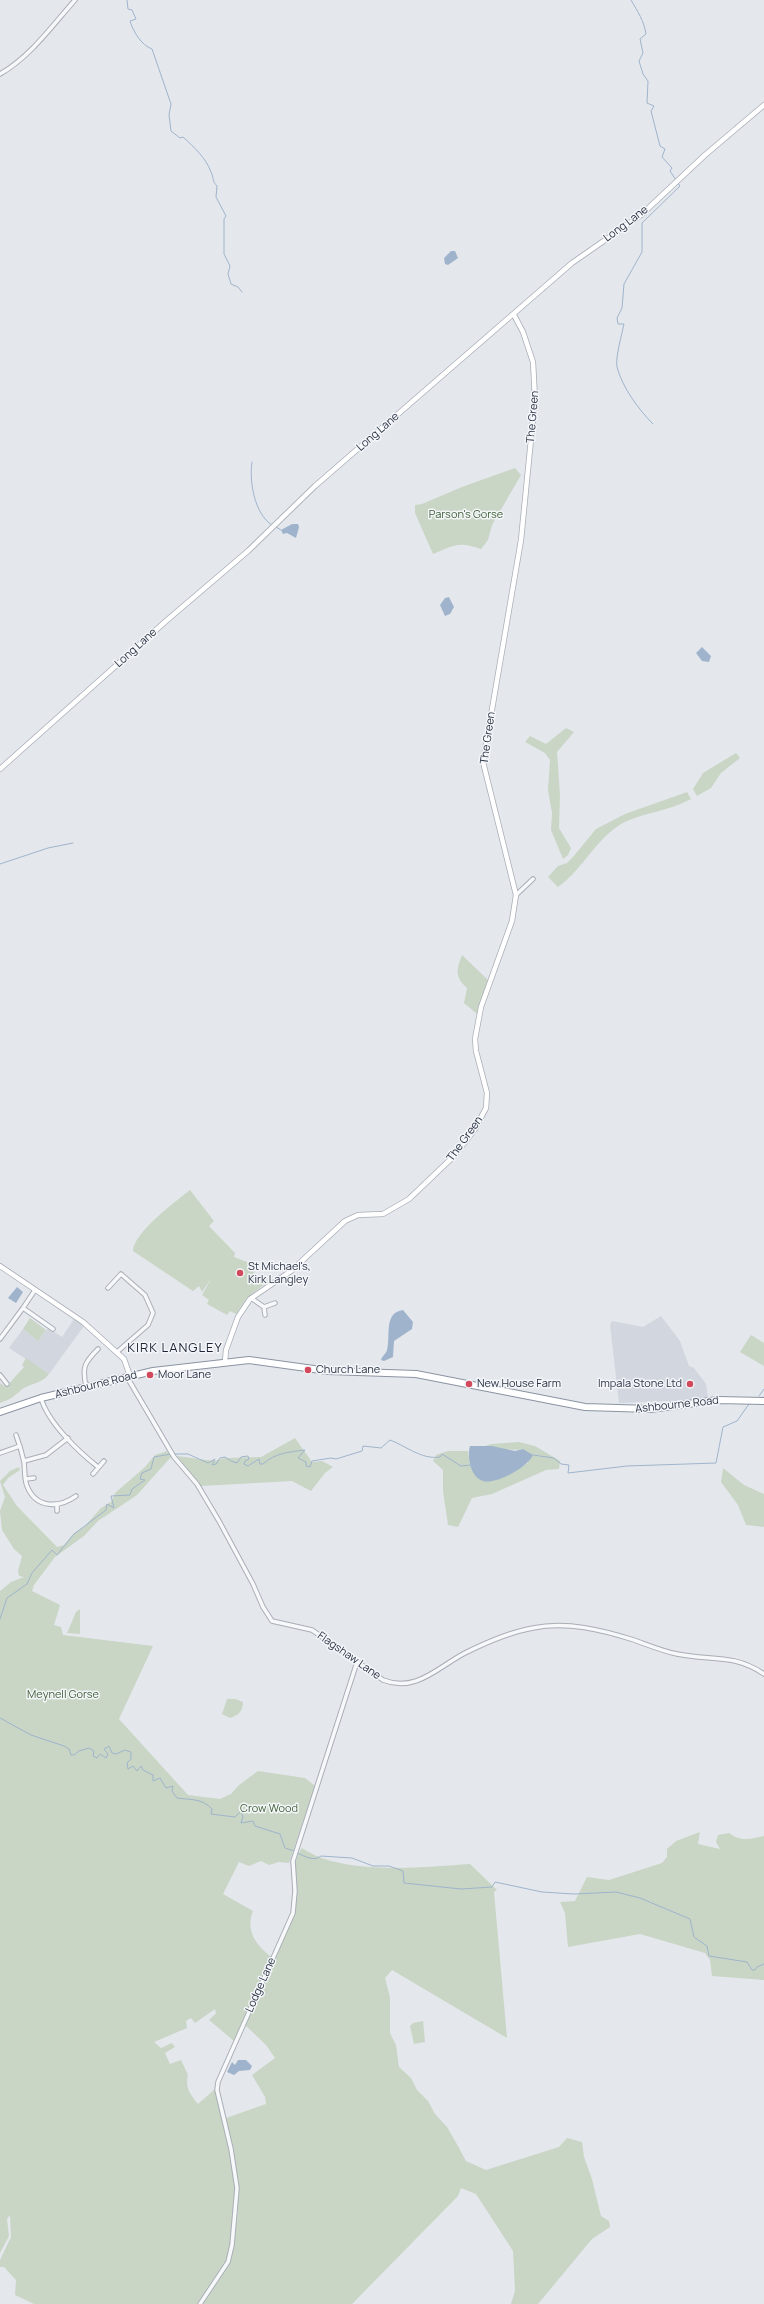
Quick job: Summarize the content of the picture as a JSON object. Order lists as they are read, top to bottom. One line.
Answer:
{"streets":{"highway":["Ashbourne Road"],"street":["Long Lane","The Green","Flagshaw Lane","Lodge Lane"]},"crossings":[["Long Lane","The Green"],["Ashbourne Road","Flagshaw Lane"],["Flagshaw Lane","Lodge Lane"]],"districts":["KIRK LANGLEY"],"parks":["Parson's Gorse","Meynell Gorse","Crow Wood"],"places":["St Michael's, Kirk Langley","Church Lane","Moor Lane","New House Farm","Impala Stone Ltd"]}
